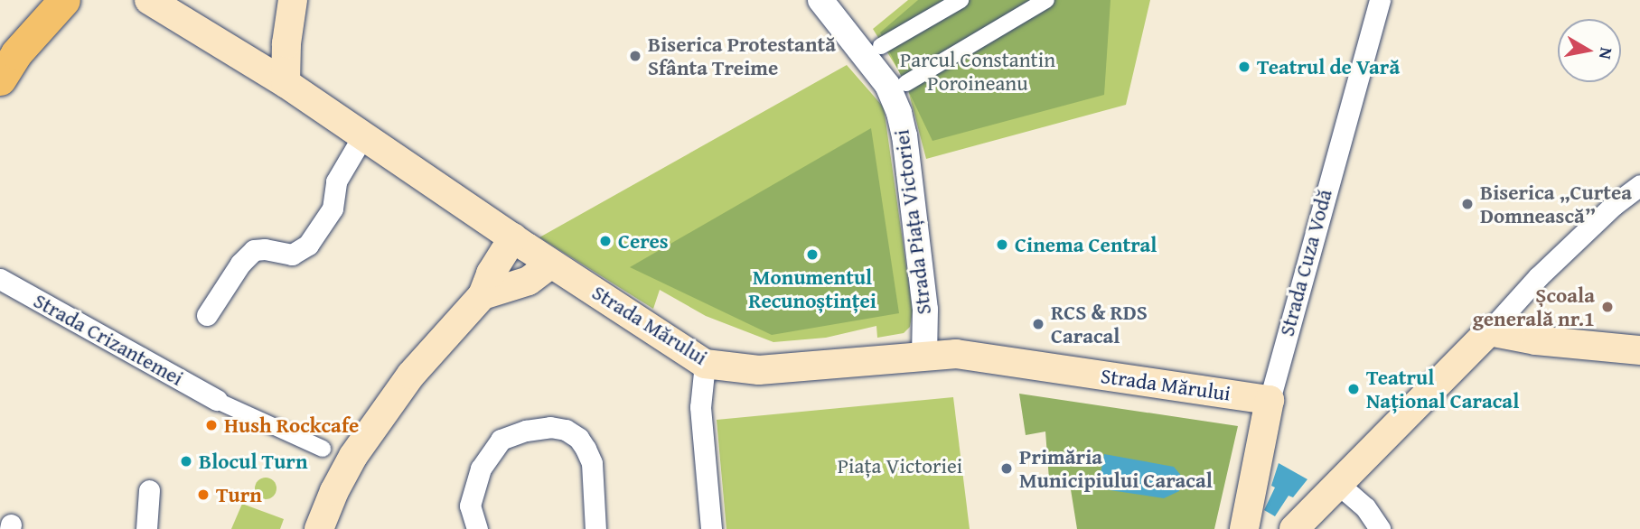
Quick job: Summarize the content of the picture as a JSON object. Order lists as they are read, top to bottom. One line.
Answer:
{"streets":{"main road":["Strada Cuza Vodă","Strada Mărului"],"street":["Strada Piața Victoriei","Strada Crizantemei"]},"crossings":[["Strada Piața Victoriei","Strada Mărului"],["Strada Cuza Vodă","Strada Mărului"]],"parks":["Parcul Constantin Poroineanu","Piața Victoriei"],"places":["Biserica Protestantă Sfânta Treime","Teatrul de Vară","Biserica „Curtea Domnească”","Ceres","Cinema Central","Monumentul Recunoștinței","Școala generală nr.1","RCS & RDS Caracal","Teatrul Național Caracal","Hush Rockcafe","Blocul Turn","Primăria Municipiului Caracal","Turn"],"north":"right"}
